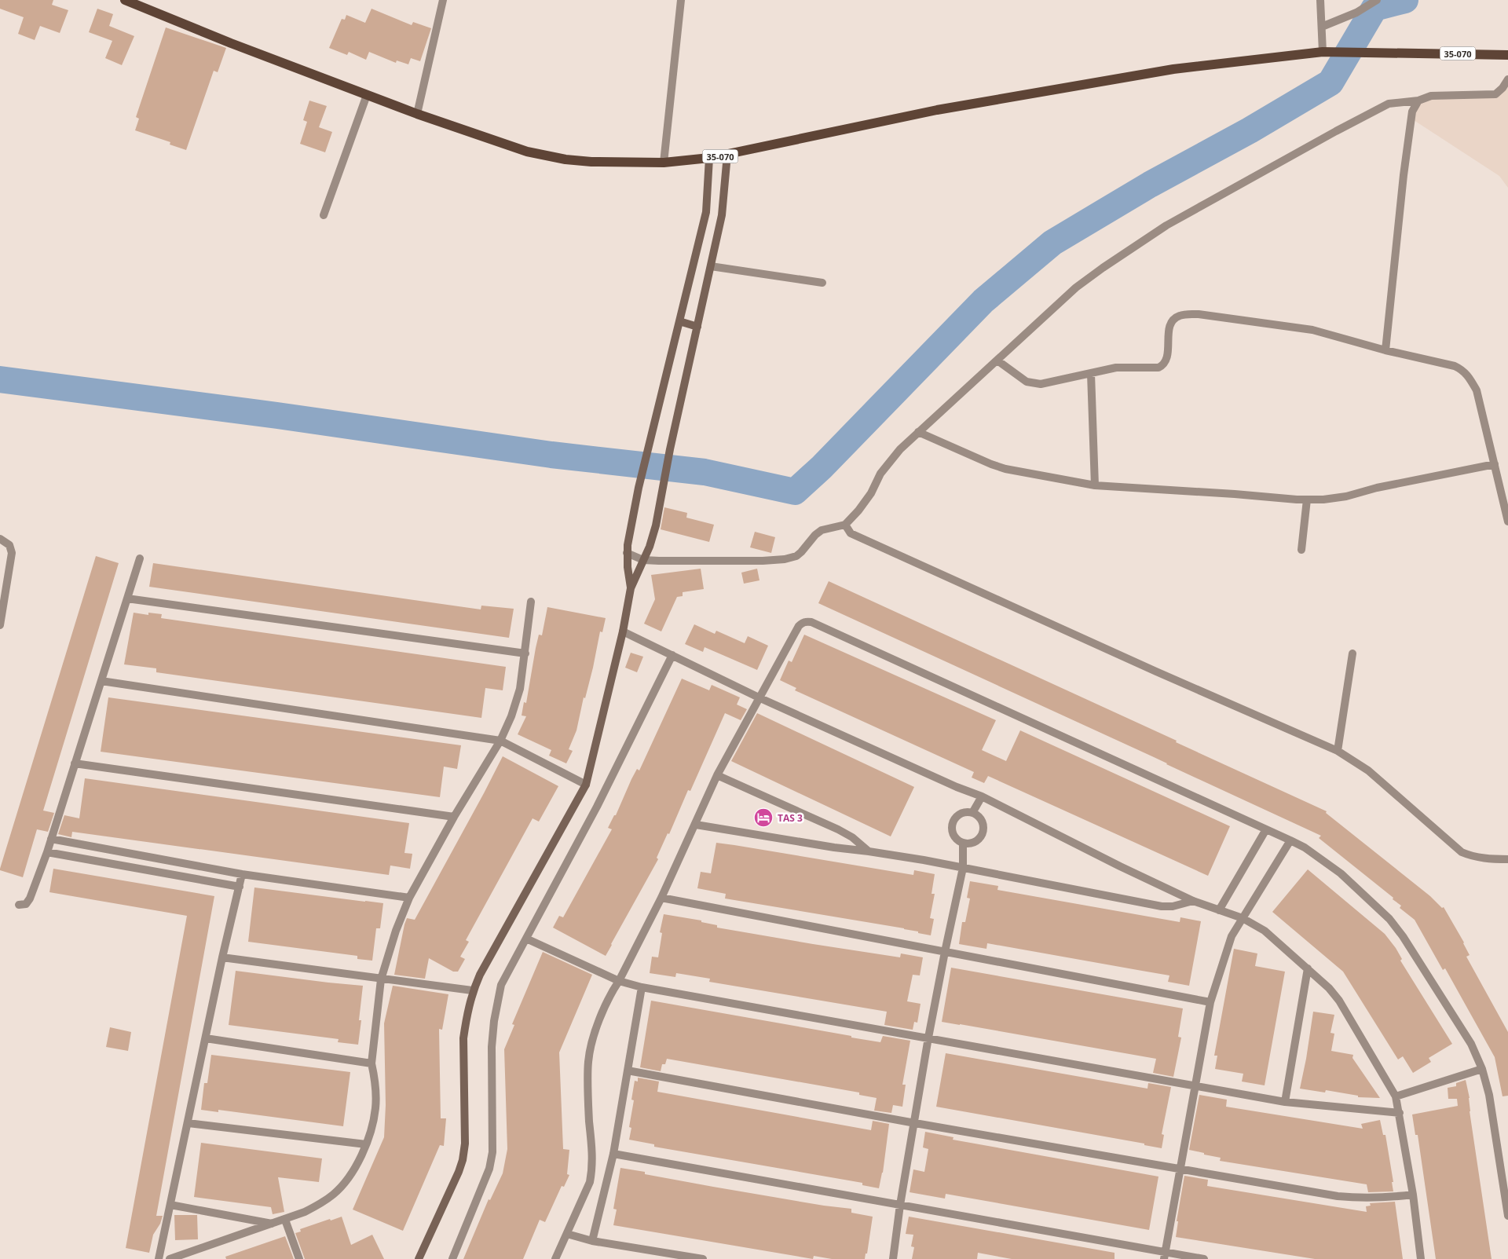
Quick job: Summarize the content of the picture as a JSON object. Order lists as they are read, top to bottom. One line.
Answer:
{"streets":{"main road":["35-070"]},"places":{"hotel":["TAS 3"]}}
